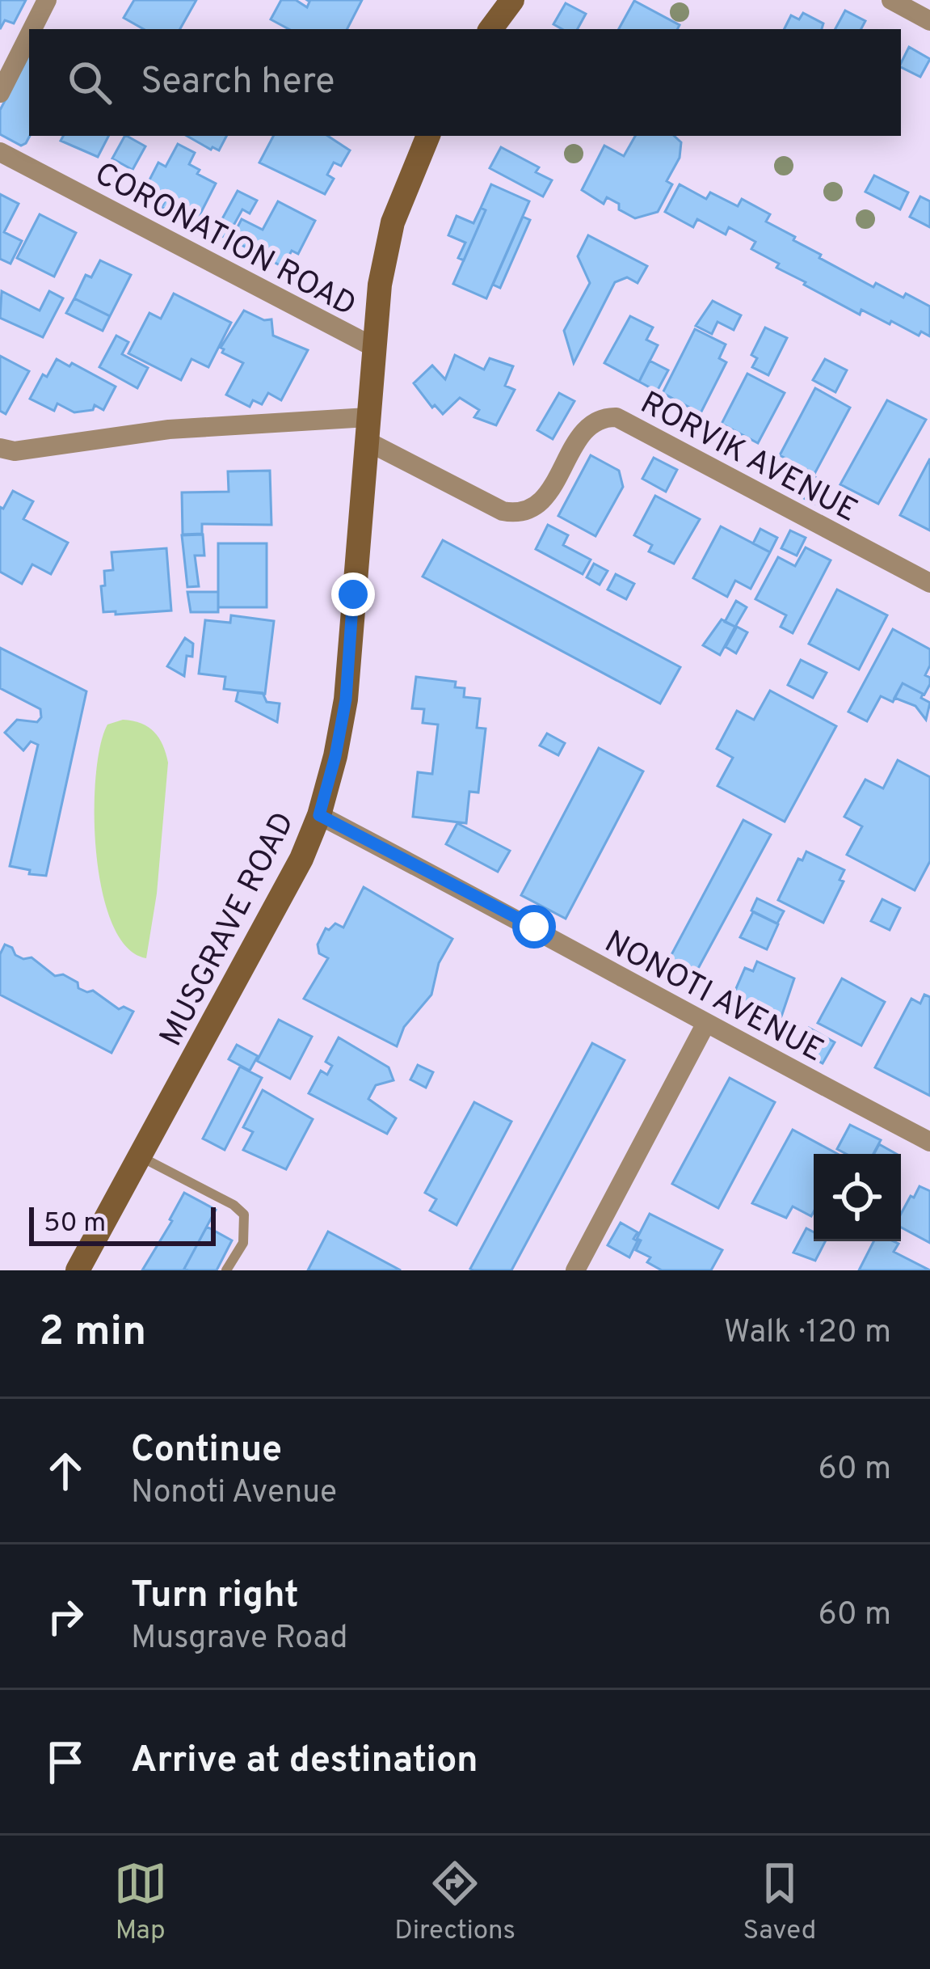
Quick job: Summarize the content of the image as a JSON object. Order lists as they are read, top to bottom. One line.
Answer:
{"streets":{"street":["CORONATION ROAD","RORVIK AVENUE","MUSGRAVE ROAD","NONOTI AVENUE"]},"crossings":[["CORONATION ROAD","MUSGRAVE ROAD"],["RORVIK AVENUE","MUSGRAVE ROAD"],["MUSGRAVE ROAD","NONOTI AVENUE"]],"scale_bar":"50 m","page":{"search":"Search here","scale":"50 m","heading":["2 min","Walk · 120 m"],"list":[["Continue","Nonoti Avenue","60 m"],["Turn right","Musgrave Road","60 m"],"Arrive at destination"],"nav":["Map","Directions","Saved"]}}
